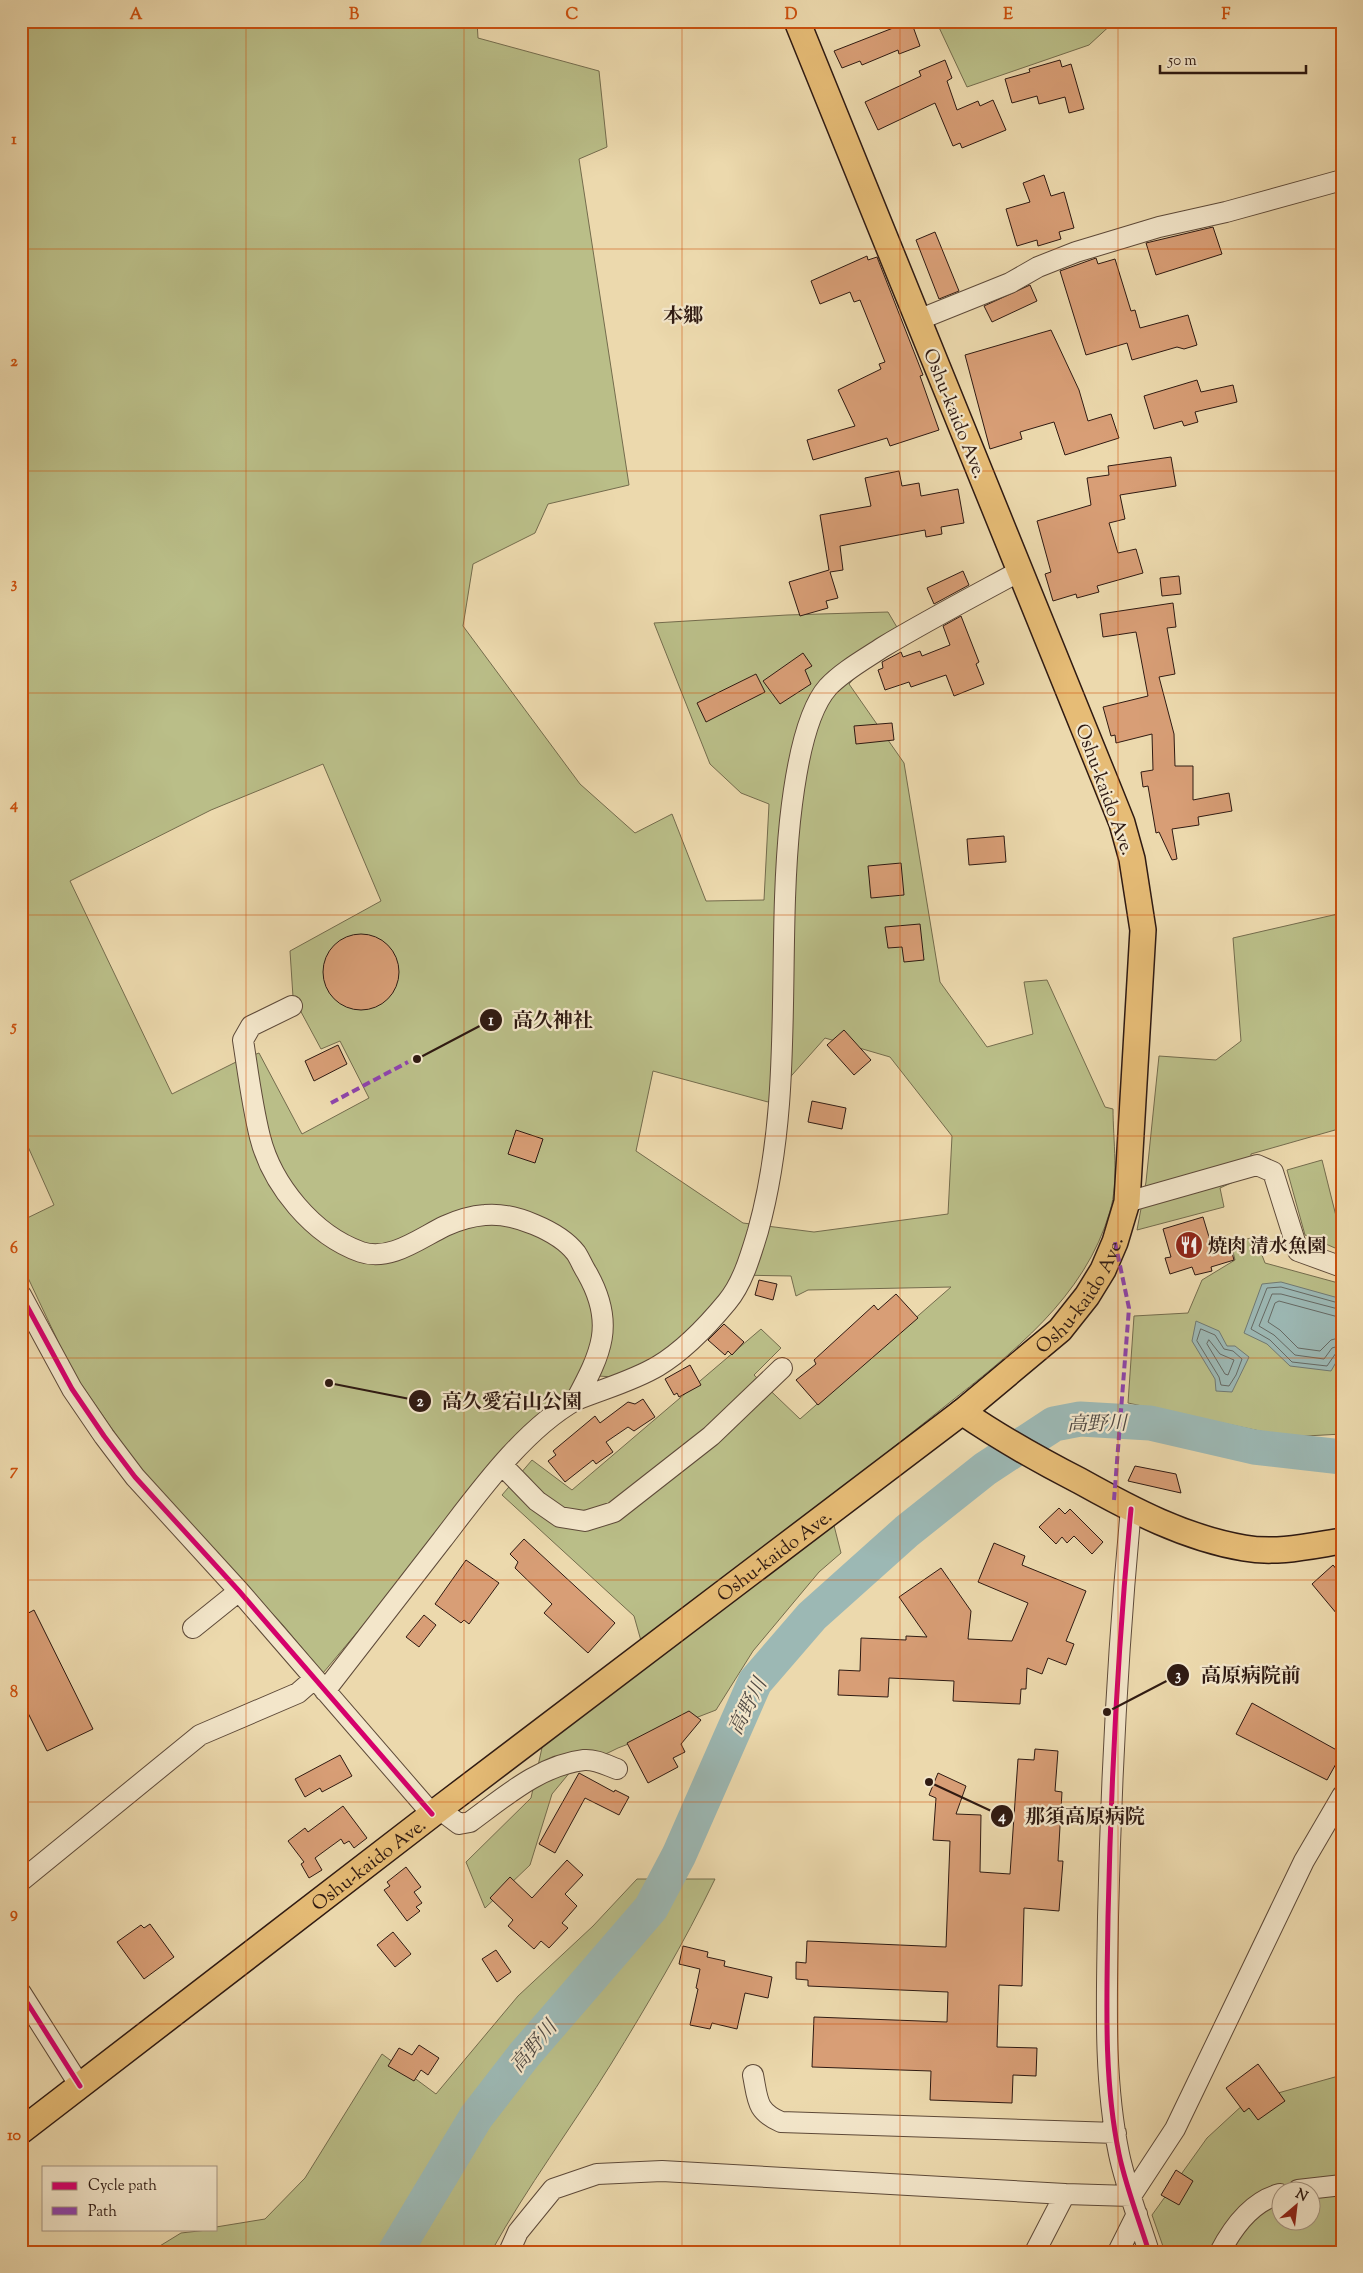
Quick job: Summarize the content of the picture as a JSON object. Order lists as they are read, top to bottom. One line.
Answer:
{"streets":{"main road":["Oshu-kaido Ave."]},"districts":["本郷"],"water":["高野川"],"places":{"other":["高久神社","高久愛宕山公園","高原病院前","那須高原病院"],"restaurant":["焼肉 清水魚園"]},"legend":["Cycle path","Path"],"scale_bar":"50 m","north":"top right","grid":{"columns":["A","B","C","D","E","F"],"rows":["1","2","3","4","5","6","7","8","9","10"]}}
